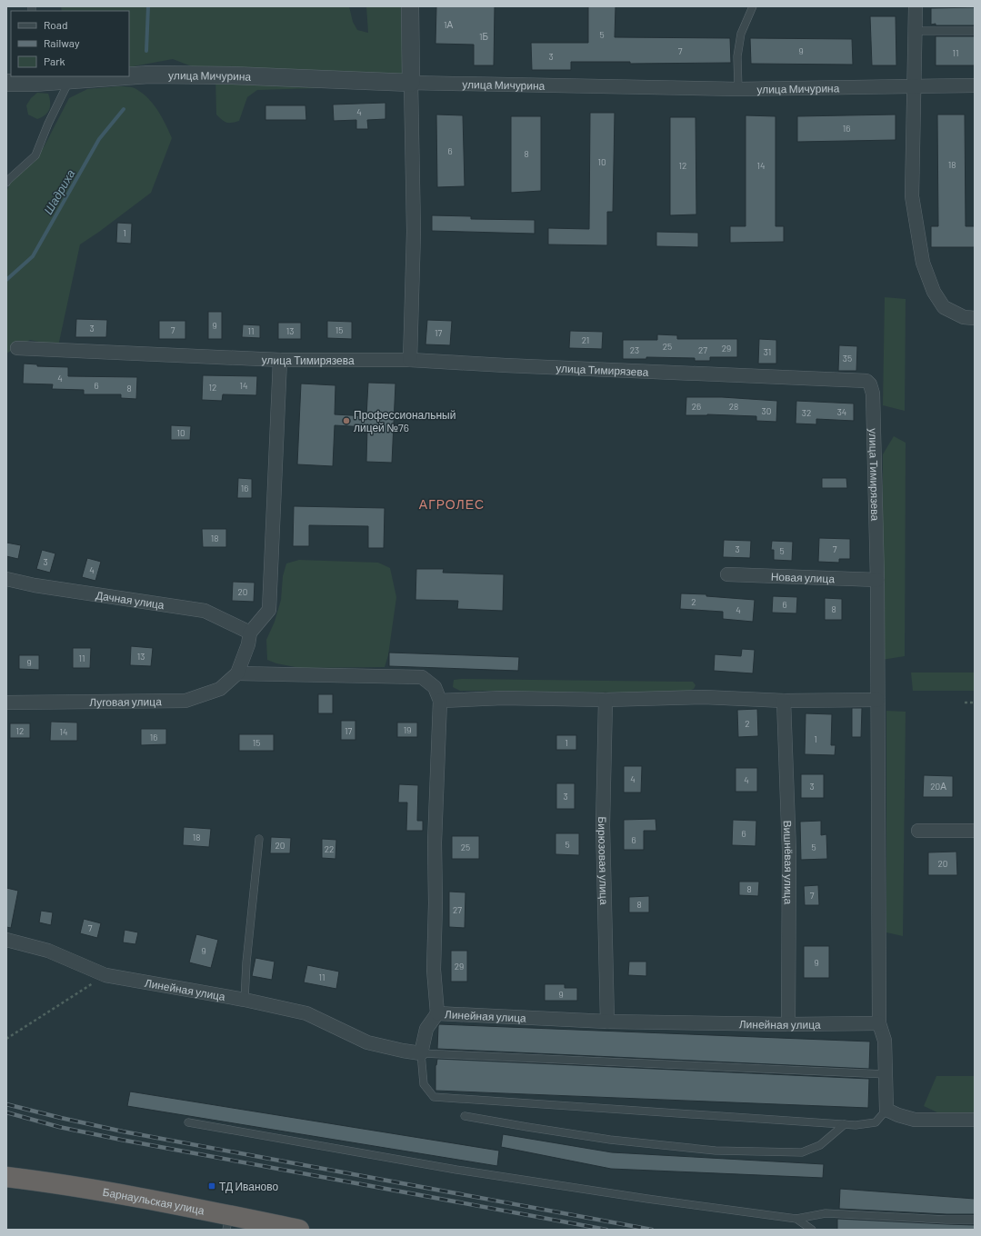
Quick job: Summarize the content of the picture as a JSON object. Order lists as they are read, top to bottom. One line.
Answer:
{"streets":{"highway":["Барнаульская улица"],"street":["улица Мичурина","улица Тимирязева","Новая улица","Дачная улица","Луговая улица","Бирюзовая улица","Вишнёвая улица","Линейная улица"]},"crossings":[["улица Тимирязева","Новая улица"],["улица Тимирязева","Линейная улица"],["Бирюзовая улица","Линейная улица"],["Вишнёвая улица","Линейная улица"]],"districts":["АГРОЛЕС"],"water":["Шадриха"],"places":{"other":["Профессиональный лицей №76"],"transit":["ТД Иваново"]},"house_numbers":["1А","5","1Б","7","9","11","3","4","16","6","8","10","18","12","14","1","9","3","7","15","11","13","17","21","25","29","23","27","31","35","4","6","14","12","8","26","28","30","34","32","10","16","18","3","7","5","3","4","20","2","6","8","4","13","11","9","2","19","12","17","14","16","1","15","1","4","4","3","20А","3","6","18","6","5","20","25","5","22","20","8","7","8","27","7","9","9","29","11","9"],"legend":["Road","Railway","Park"]}
